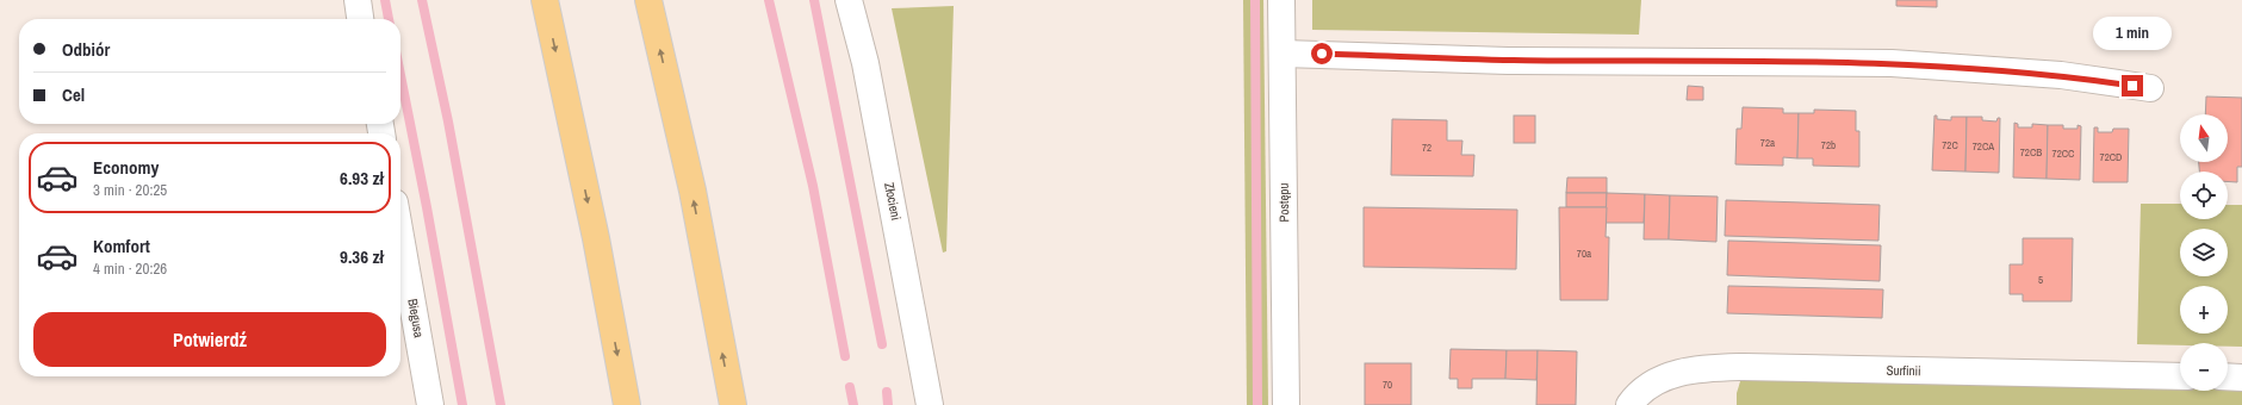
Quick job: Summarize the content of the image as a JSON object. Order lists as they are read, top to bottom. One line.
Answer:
{"streets":{"street":["Złocieni","Postępu","Biegusa","Surfinii"]},"house_numbers":["72a","72b","72C","72CA","72","72CB","72CC","72CD","70a","5","70"],"north":"top","page":{"bubble":"1 min","banner":["Odbiór","Cel"],"map_buttons":["+","−"],"list":[{"name":"Economy","note":"3 min · 20:25","value":"6.93 zł"},{"name":"Komfort","note":"4 min · 20:26","value":"9.36 zł"}],"buttons":"Potwierdź"}}
